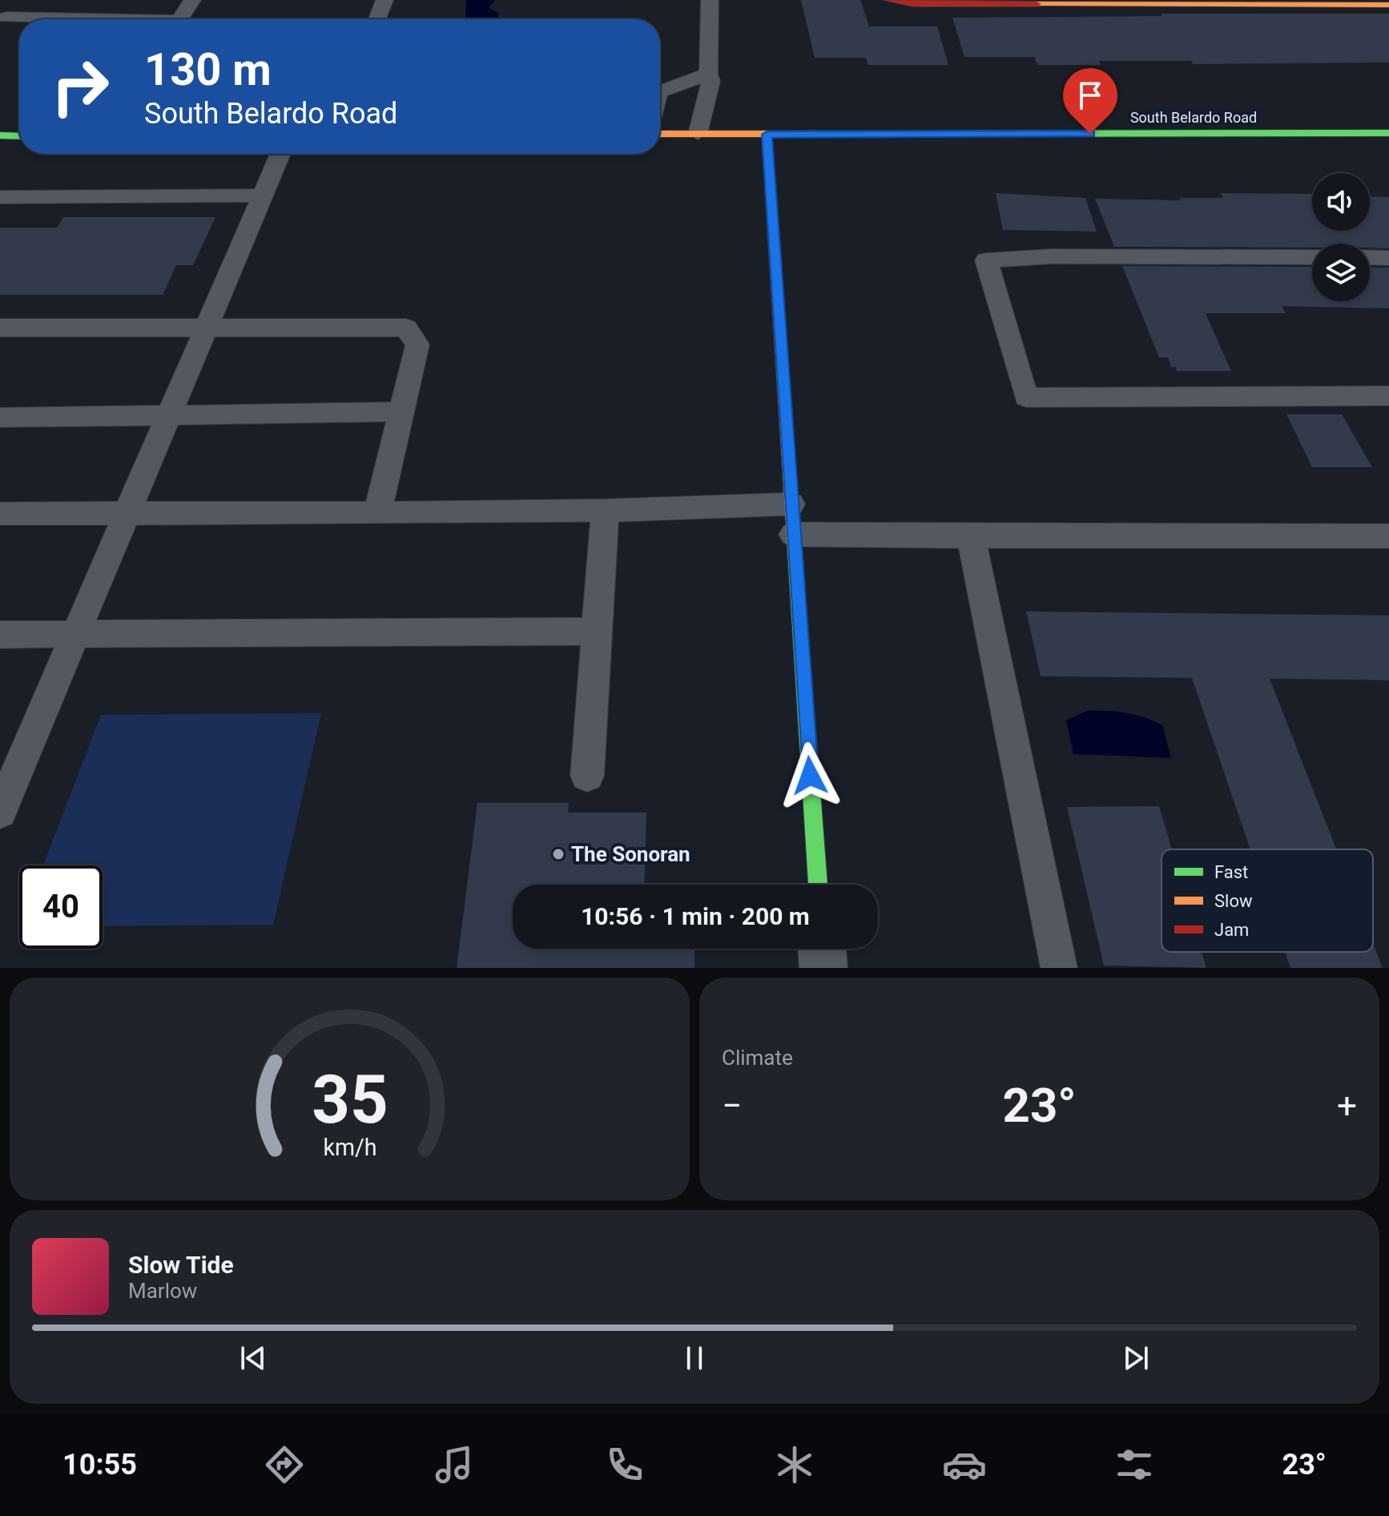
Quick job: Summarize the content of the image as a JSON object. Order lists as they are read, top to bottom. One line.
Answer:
{"streets":{"street":["South Belardo Road"]},"places":["The Sonoran"],"legend":["Fast","Slow","Jam"],"page":{"turn":["130 m","South Belardo Road"],"limit":"40","trip":"10:56 · 1 min · 200 m","tile":"Climate","heat":["−","23°","+"],"song":["Slow Tide","Marlow"],"tabs":["10:55","23°"],"gauge":["35","km/h"]}}
